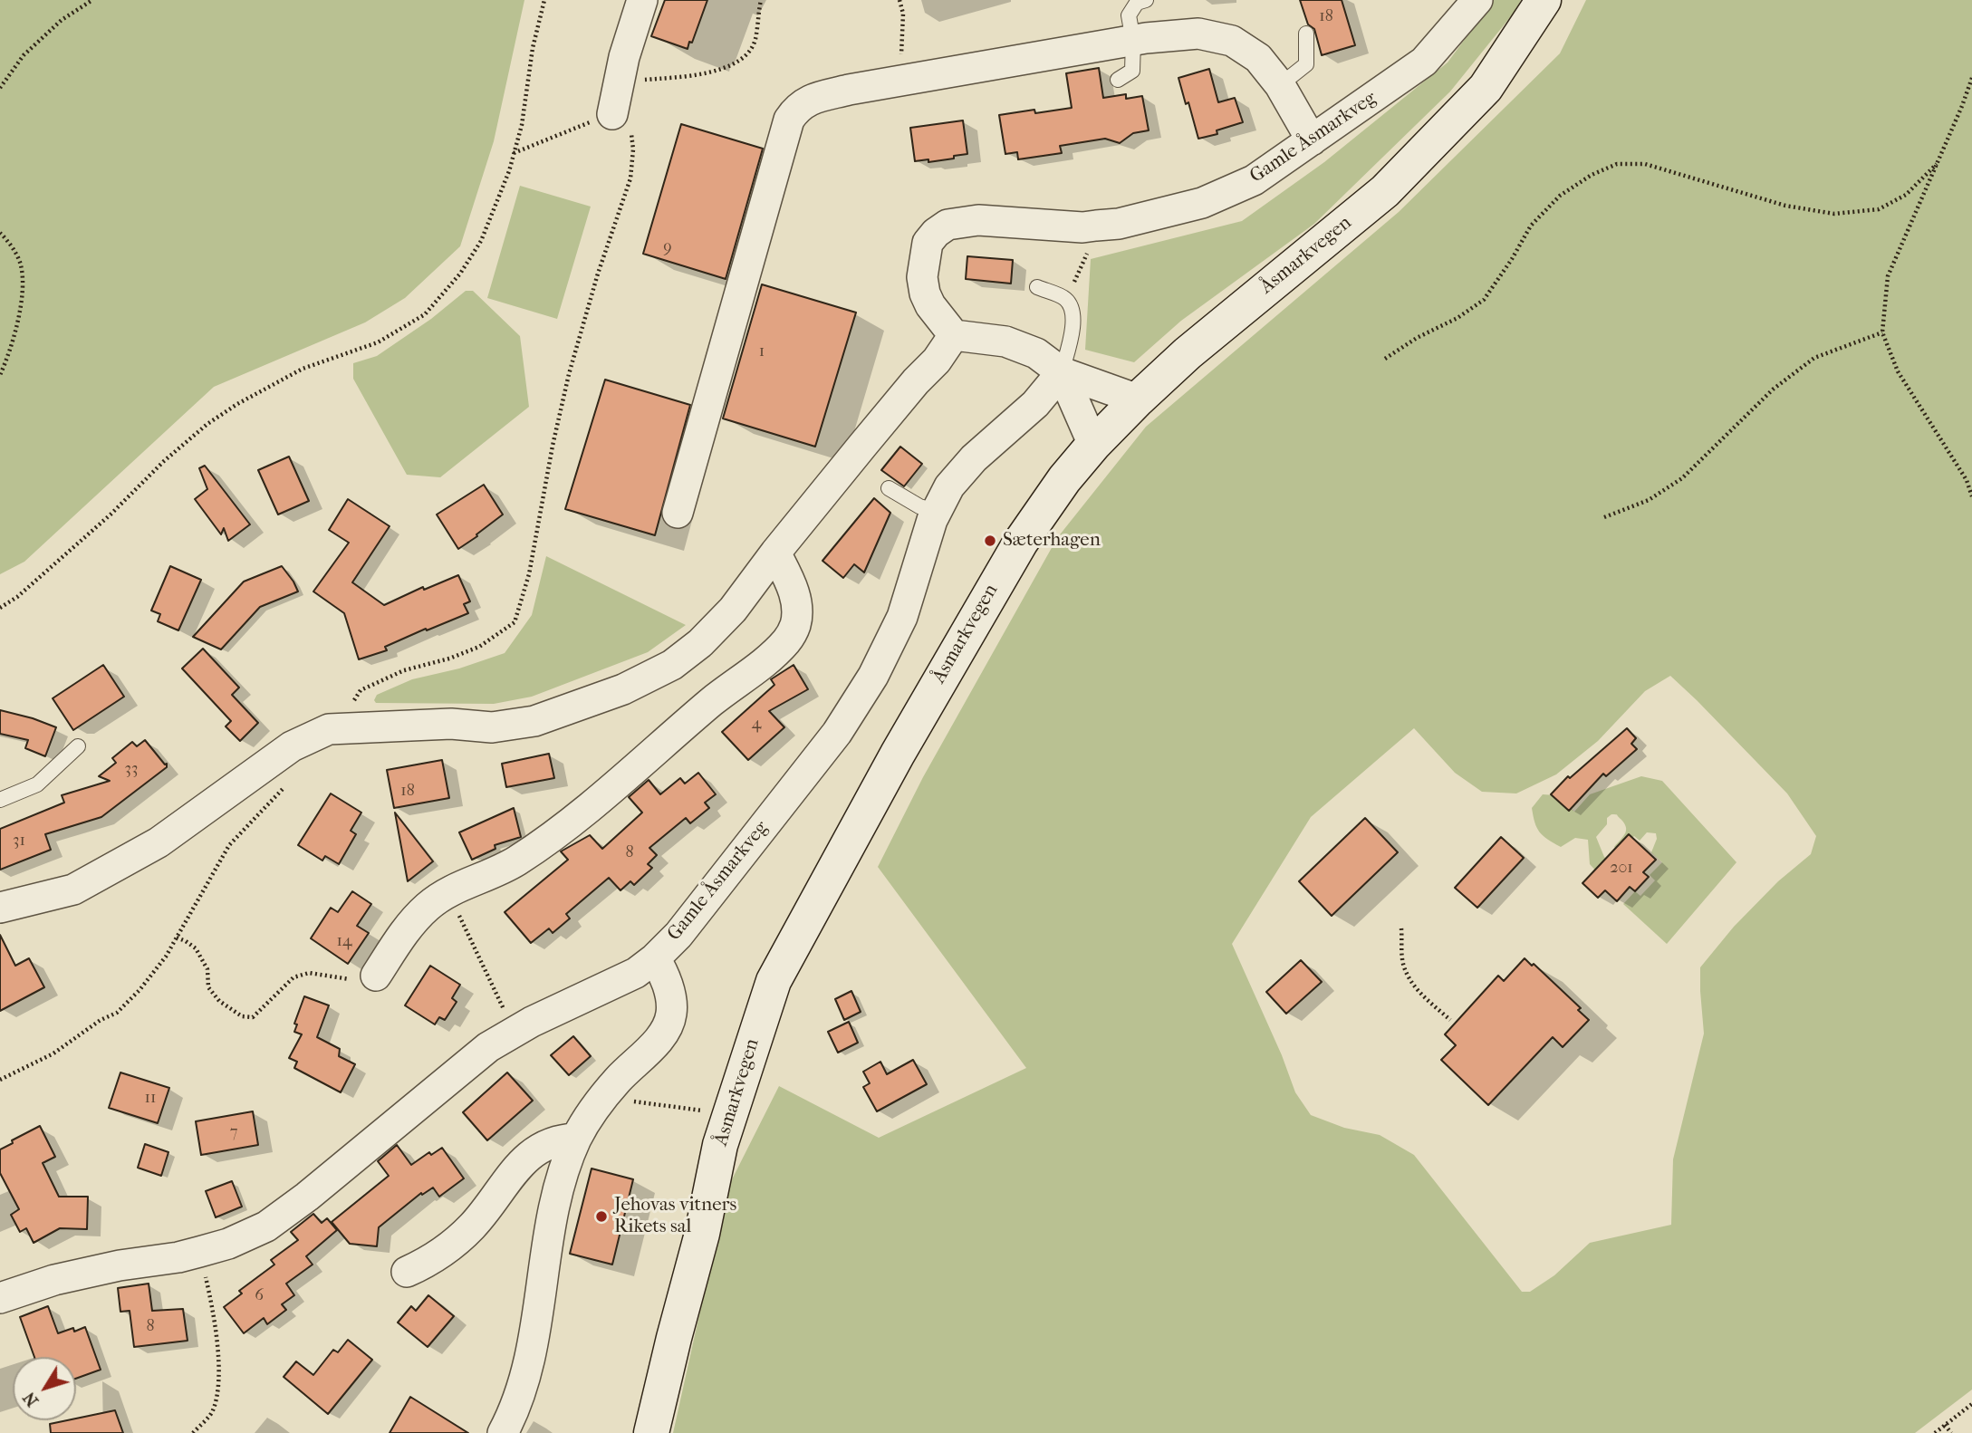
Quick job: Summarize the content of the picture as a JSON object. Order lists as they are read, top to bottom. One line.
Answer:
{"streets":{"main road":["Åsmarkvegen"],"street":["Gamle Åsmarkveg"]},"places":["Sæterhagen","Jehovas vitners Rikets sal"],"house_numbers":["18","9","1","4","33","18","31","8","201","14","11","7","6","8"],"north":"bottom left"}
